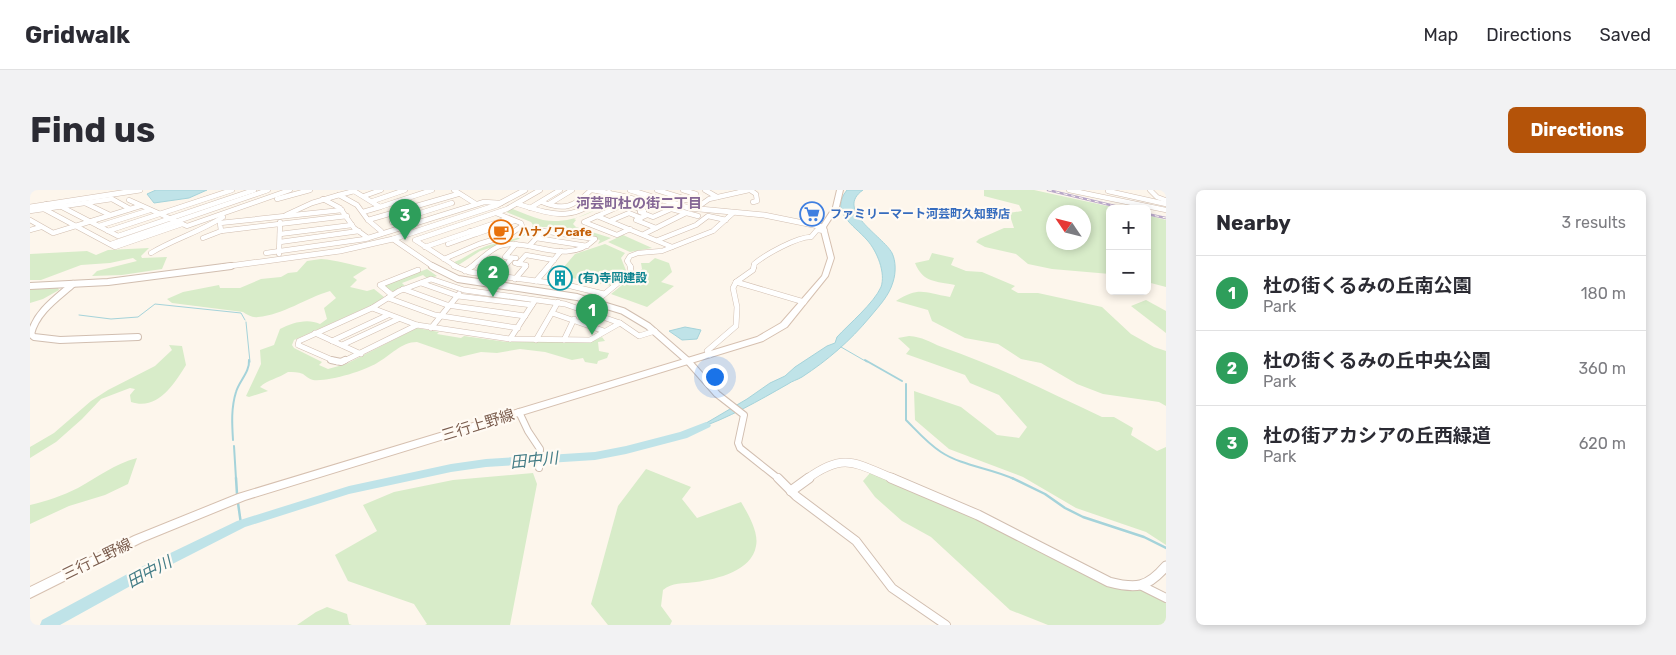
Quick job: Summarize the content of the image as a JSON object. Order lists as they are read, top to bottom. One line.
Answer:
{"streets":{"main road":["三行上野線"]},"districts":["河芸町杜の街二丁目"],"water":["田中川"],"places":{"supermarket":["ファミリーマート河芸町久知野店"],"cafe":["ハナノワcafe"],"building":["(有)寺岡建設"]},"north":"top left","page":{"header":"Gridwalk","nav":["Map","Directions","Saved"],"buttons":"Directions","title":"Find us","heading":["Nearby","3 results"],"pins":["3","2","1"],"map_buttons":["+","−"],"list":[{"mark":"1","name":"杜の街くるみの丘南公園","note":"Park","value":"180 m"},{"mark":"2","name":"杜の街くるみの丘中央公園","note":"Park","value":"360 m"},{"mark":"3","name":"杜の街アカシアの丘西緑道","note":"Park","value":"620 m"}]}}
